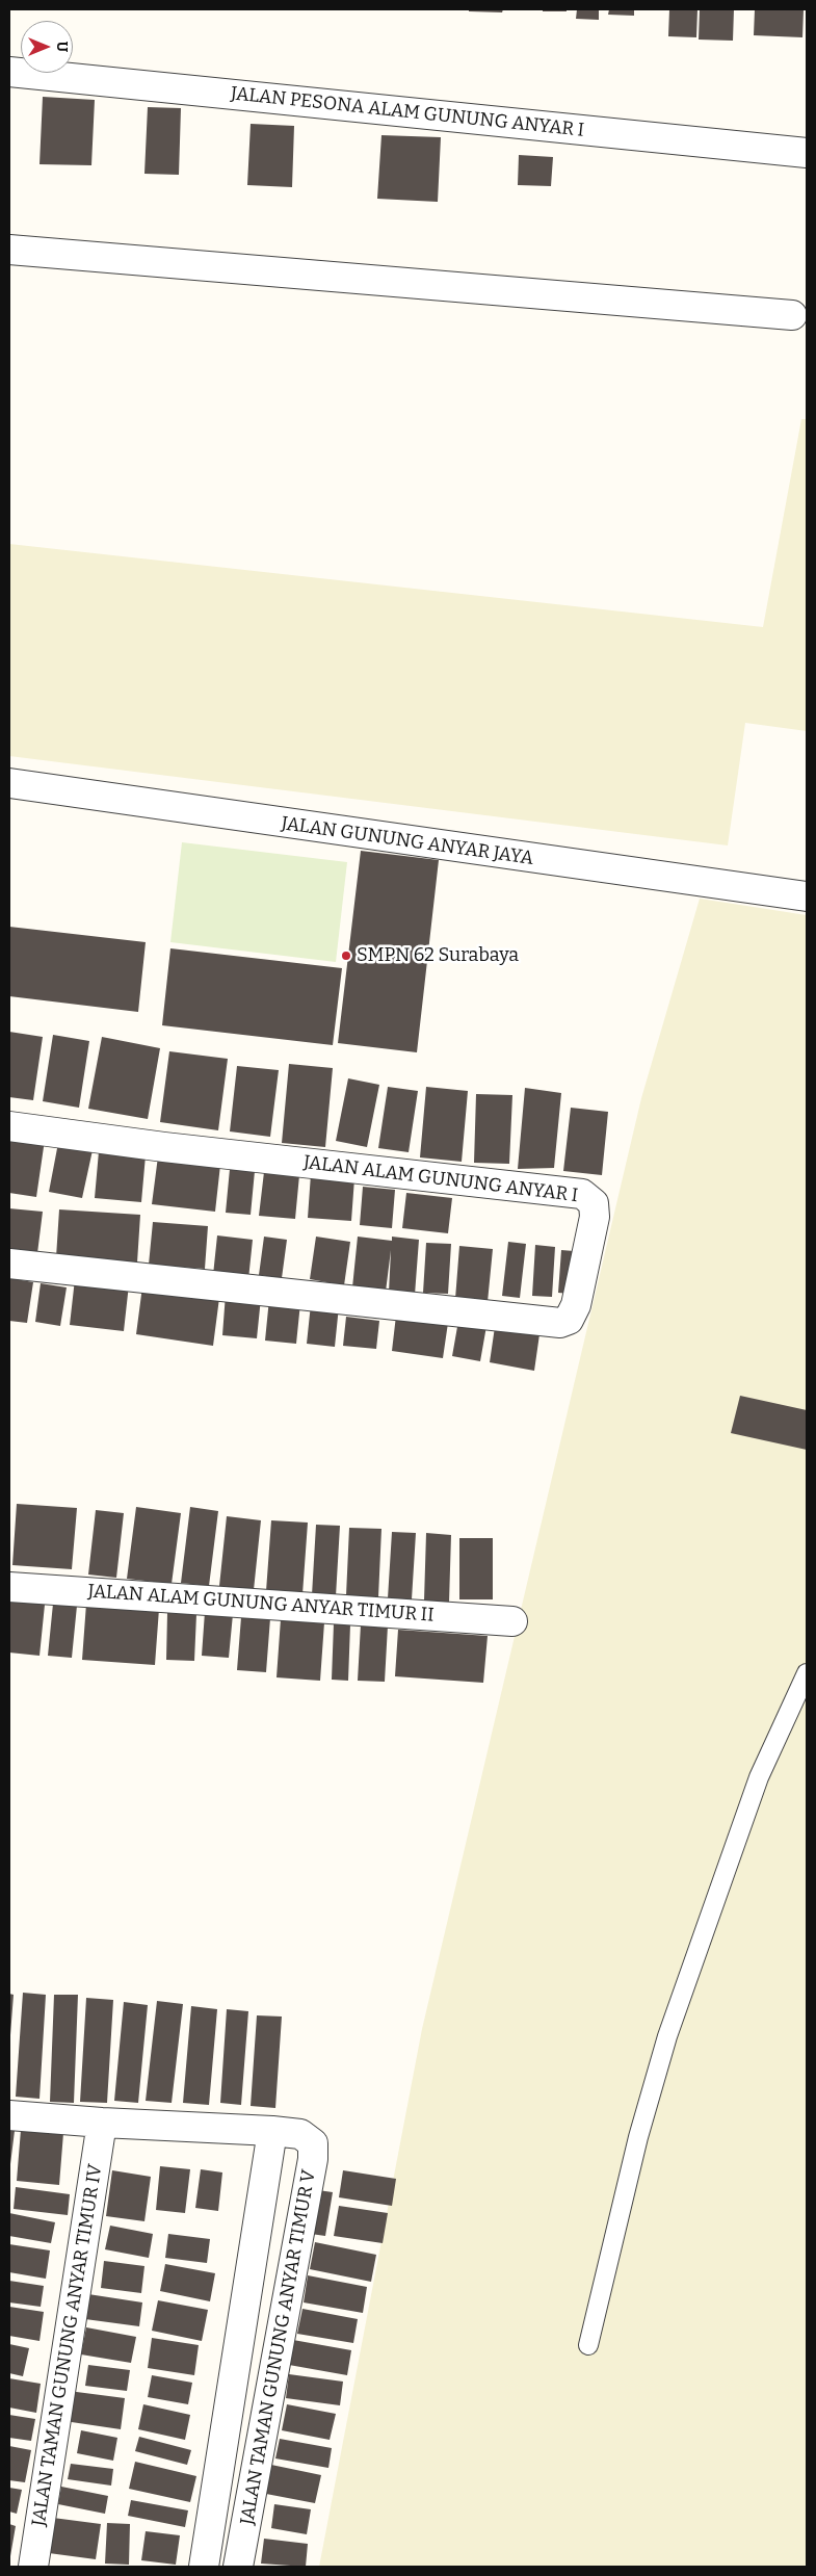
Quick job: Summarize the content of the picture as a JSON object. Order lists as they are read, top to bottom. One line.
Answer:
{"streets":{"street":["JALAN PESONA ALAM GUNUNG ANYAR I","JALAN GUNUNG ANYAR JAYA","JALAN ALAM GUNUNG ANYAR I","JALAN ALAM GUNUNG ANYAR TIMUR II","JALAN TAMAN GUNUNG ANYAR TIMUR IV","JALAN TAMAN GUNUNG ANYAR TIMUR V"]},"places":["SMPN 62 Surabaya"],"north":"right"}
